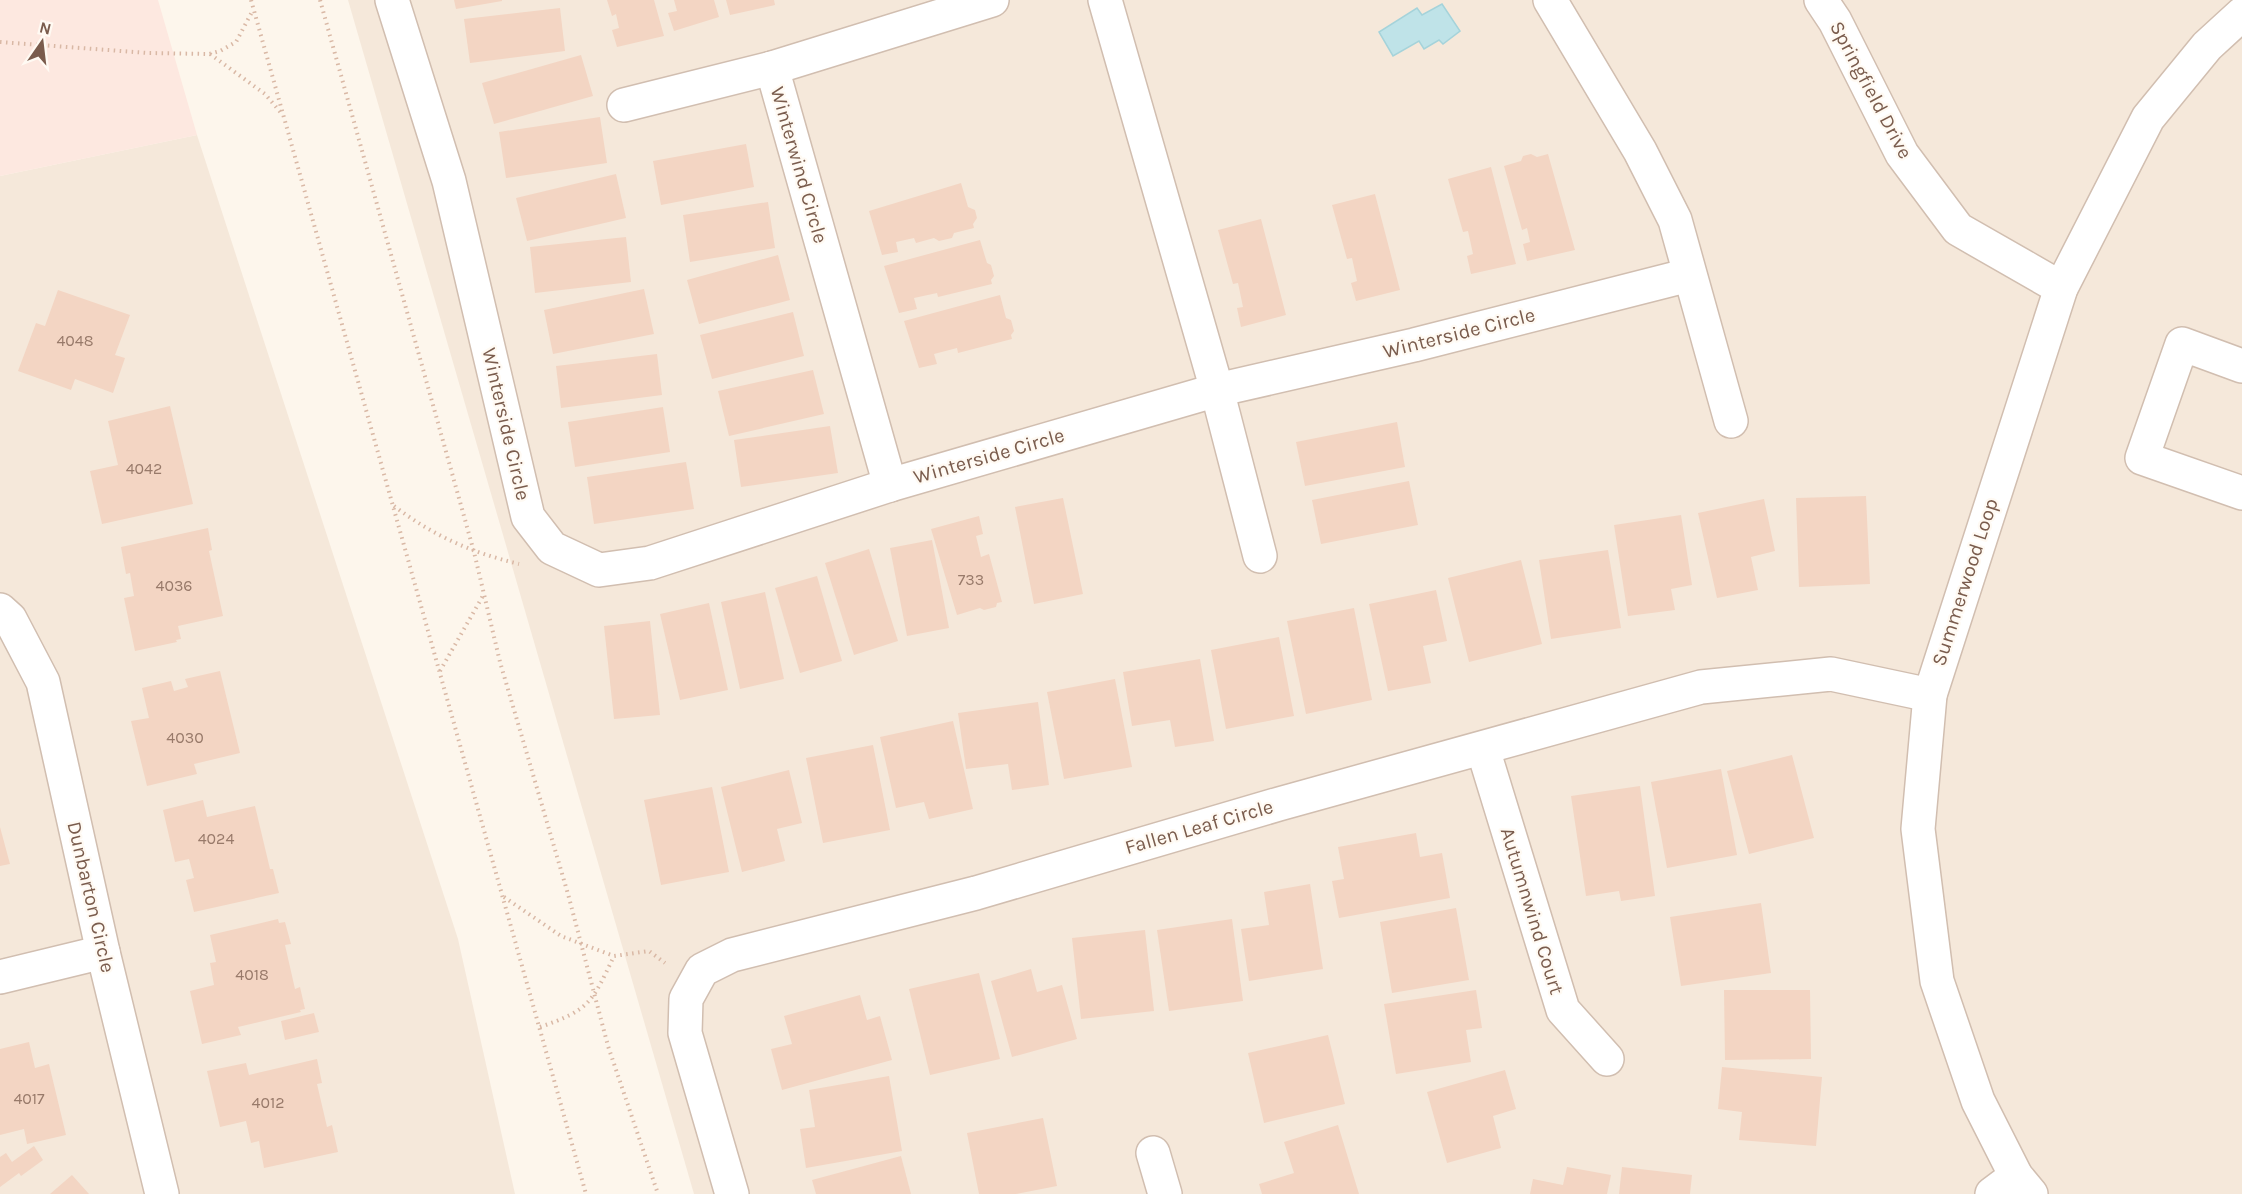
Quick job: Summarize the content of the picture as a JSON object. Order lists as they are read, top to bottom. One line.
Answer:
{"streets":{"street":["Springfield Drive","Winterwind Circle","Winterside Circle","Summerwood Loop","Fallen Leaf Circle","Dunbarton Circle","Autumnwind Court"]},"crossings":[["Springfield Drive","Summerwood Loop"],["Winterwind Circle","Winterside Circle"],["Summerwood Loop","Fallen Leaf Circle"],["Fallen Leaf Circle","Autumnwind Court"]],"house_numbers":["4048","4042","733","4036","4030","4024","4018","4017","4012"],"north":"top"}
